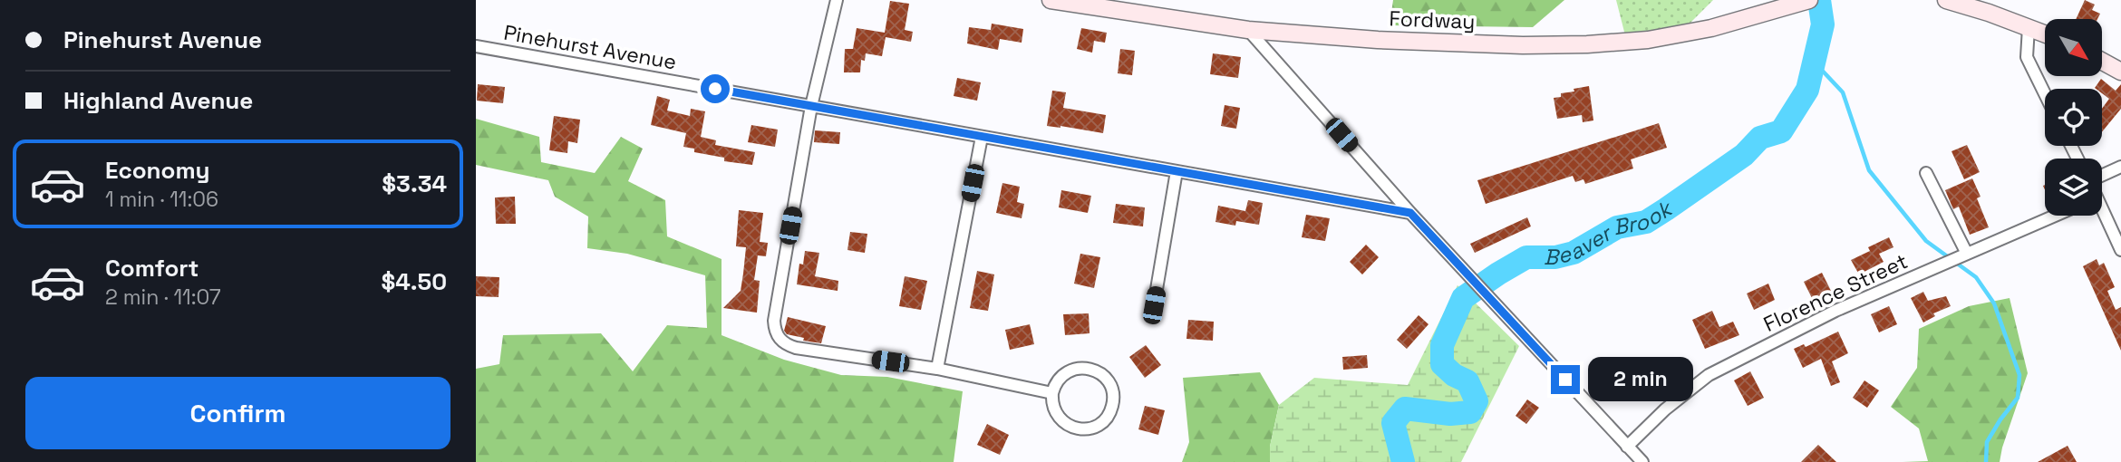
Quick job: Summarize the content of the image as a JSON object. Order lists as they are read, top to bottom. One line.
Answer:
{"streets":{"street":["Fordway","Pinehurst Avenue","Florence Street"]},"water":["Beaver Brook"],"north":"bottom right","page":{"banner":["Pinehurst Avenue","Highland Avenue"],"list":[{"name":"Economy","note":"1 min · 11:06","value":"$3.34"},{"name":"Comfort","note":"2 min · 11:07","value":"$4.50"}],"bubble":"2 min","buttons":"Confirm"}}
